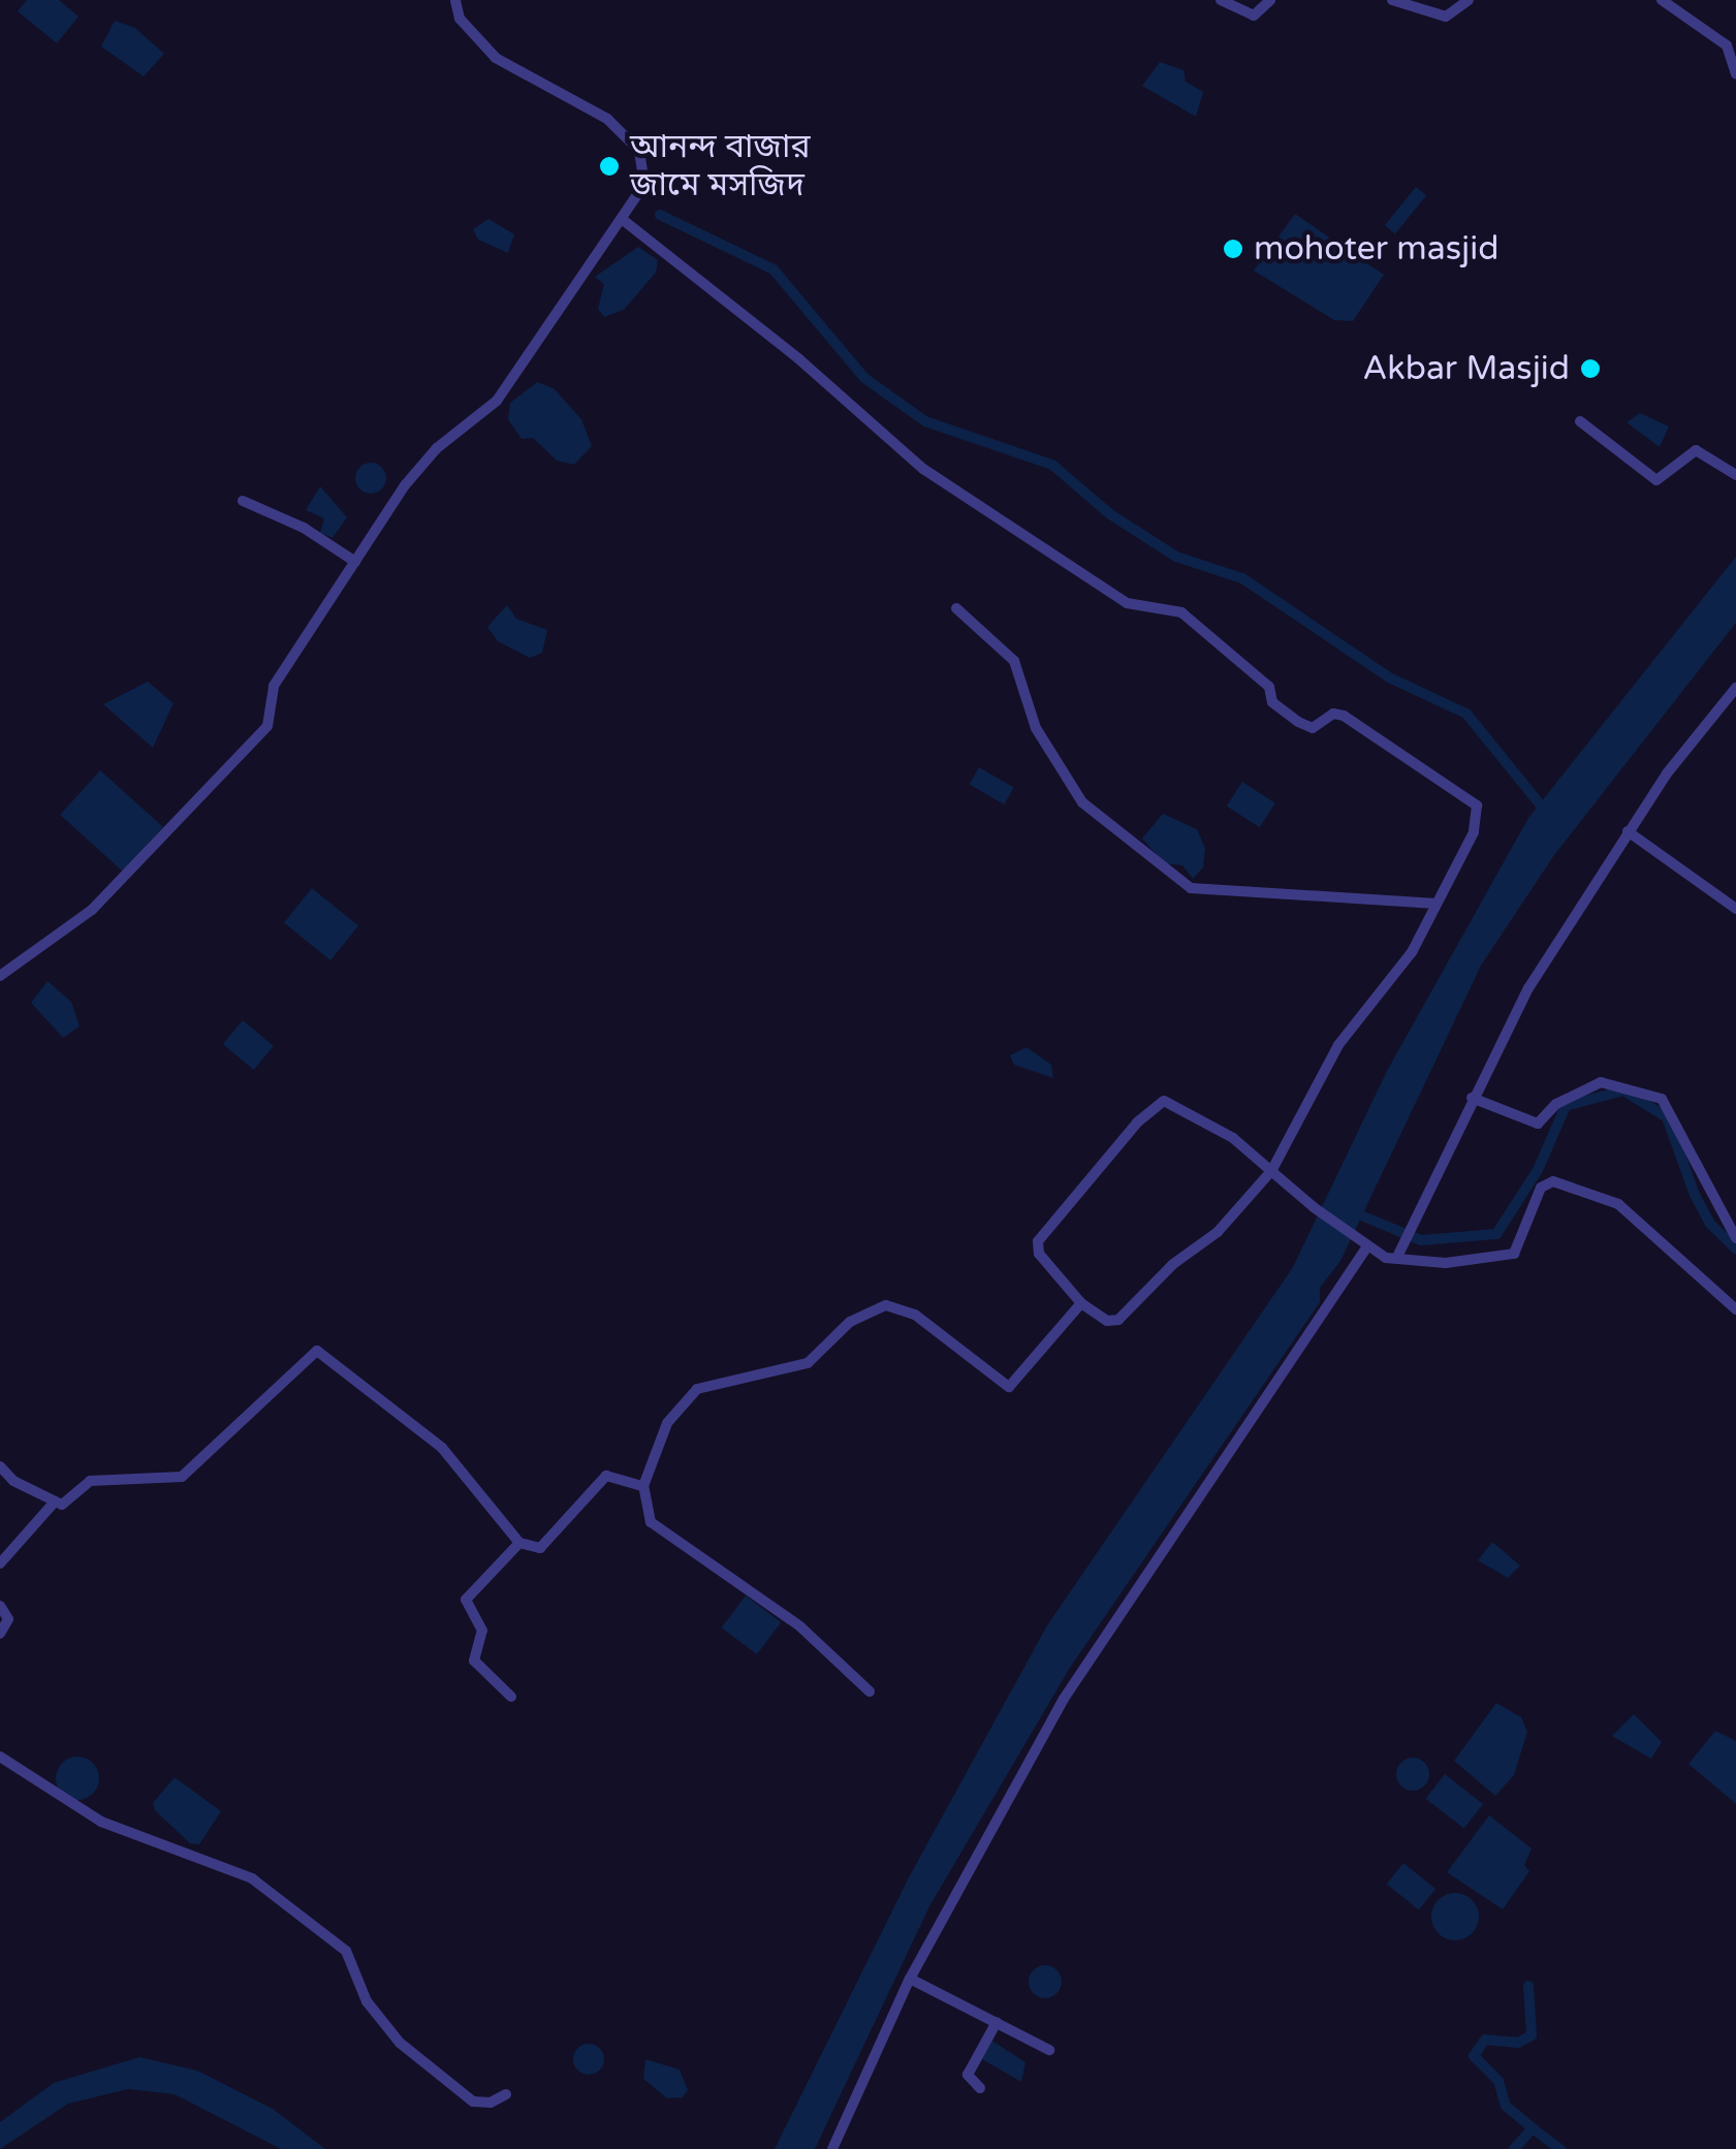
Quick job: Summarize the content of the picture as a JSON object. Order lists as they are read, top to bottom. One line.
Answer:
{"places":["আনন্দ বাজার জামে মসজিদ","mohoter masjid","Akbar Masjid"]}
